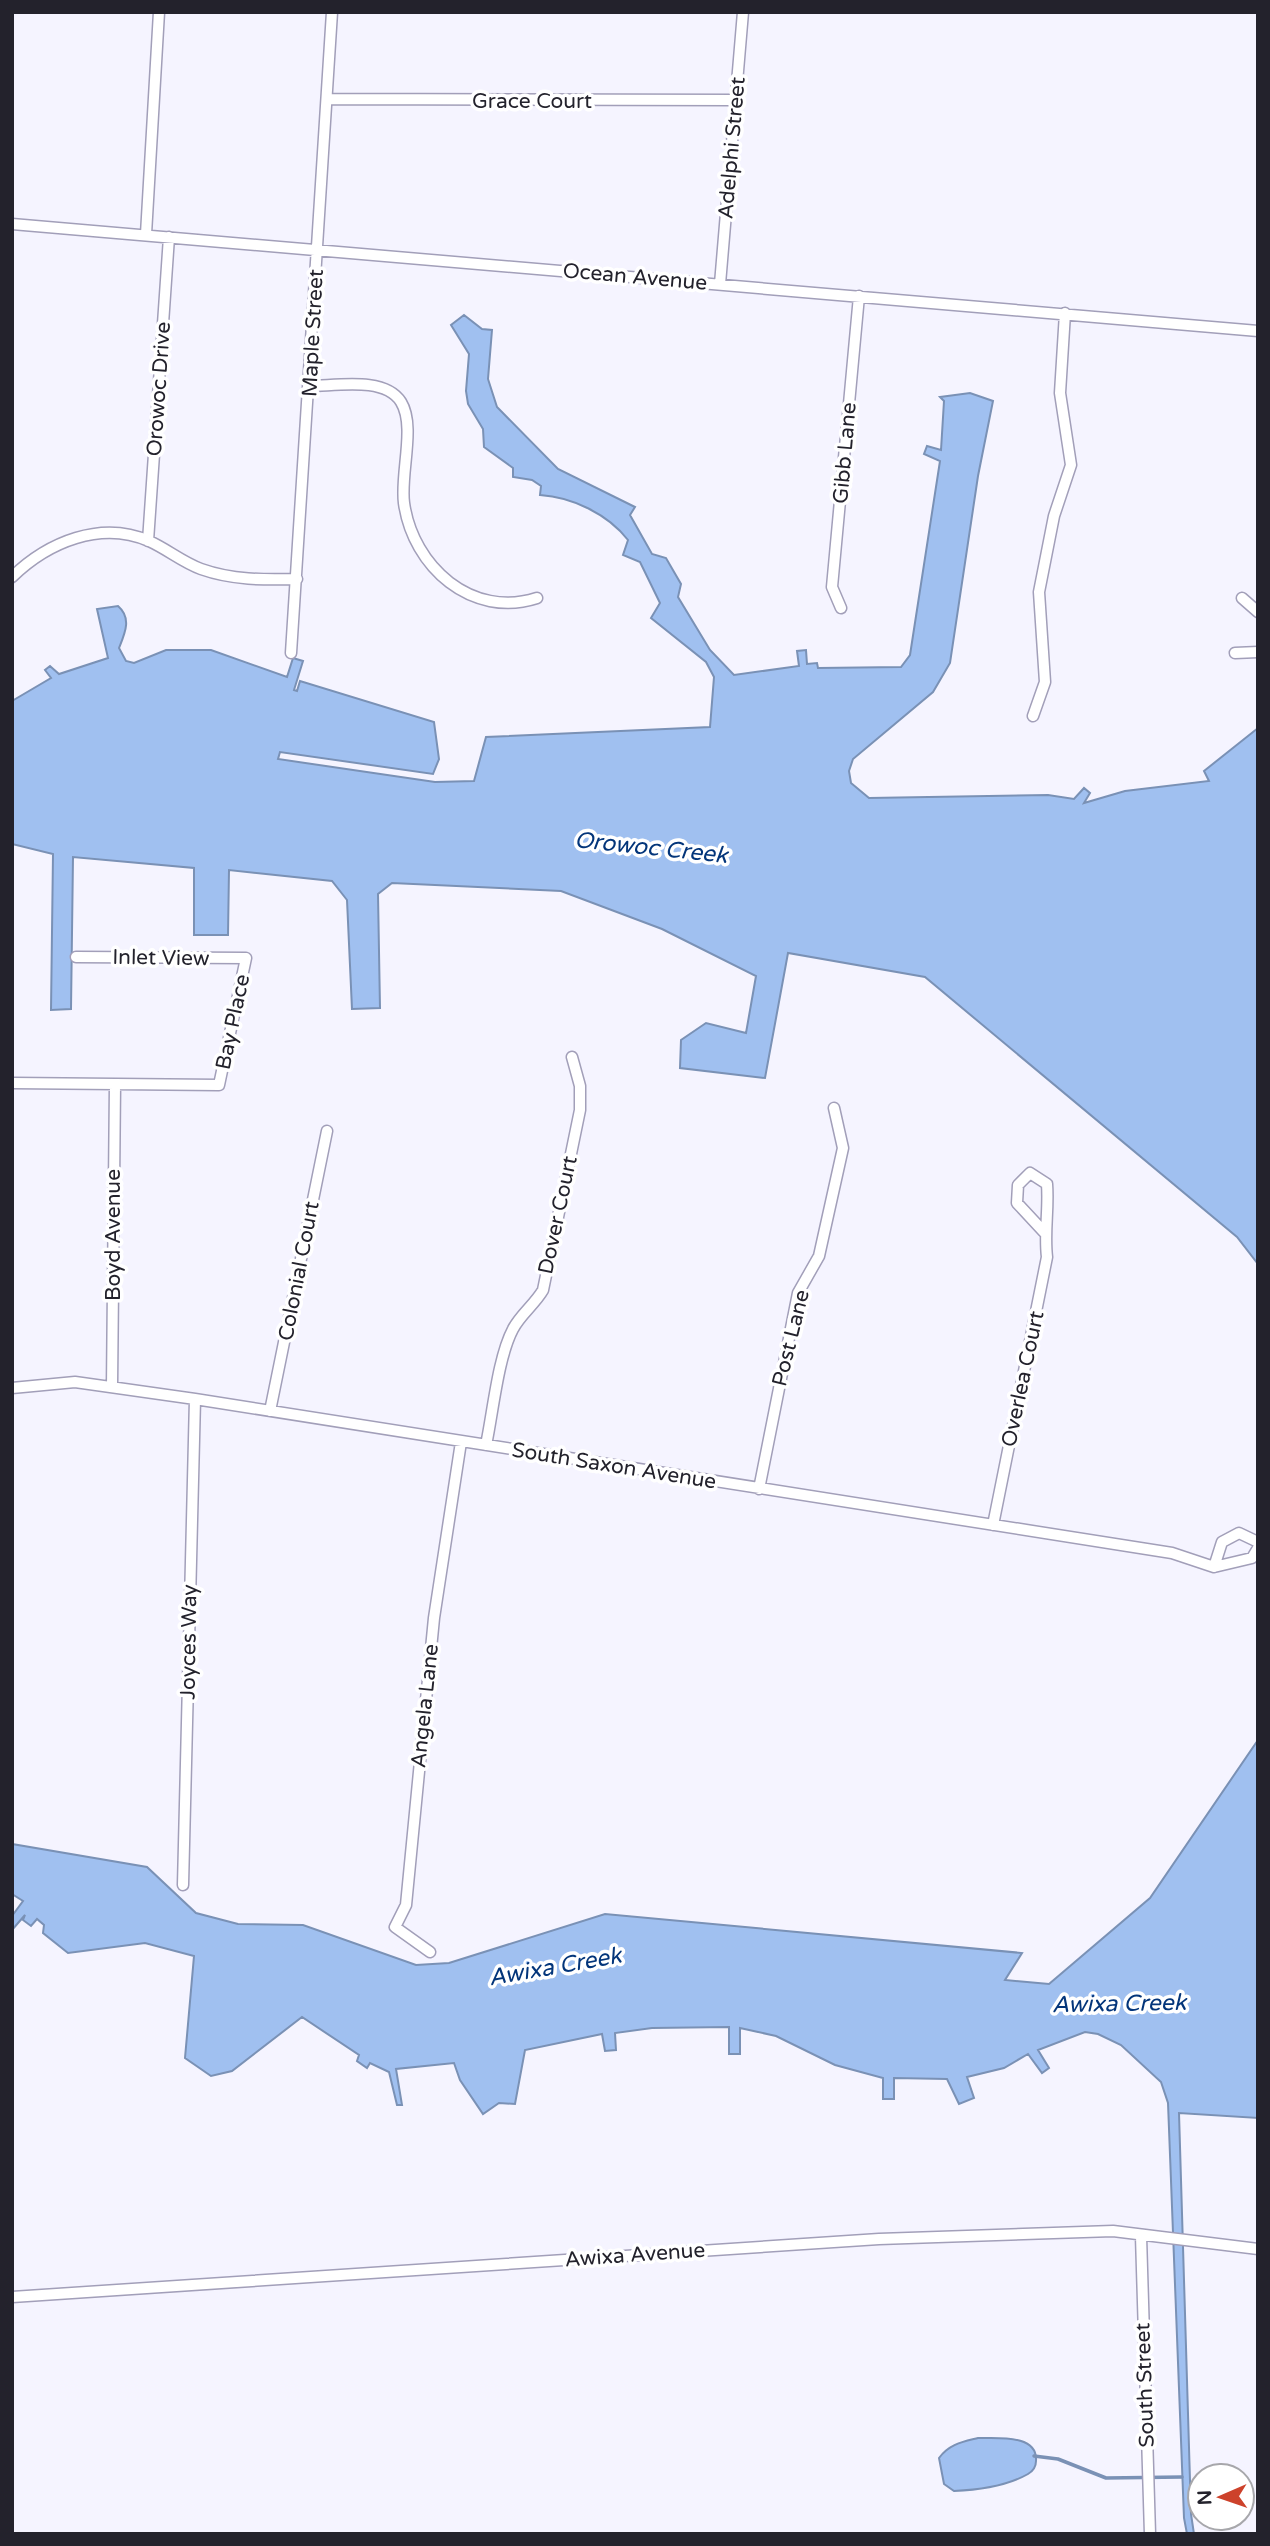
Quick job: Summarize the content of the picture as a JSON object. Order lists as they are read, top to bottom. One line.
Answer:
{"streets":{"street":["Grace Court","Adelphi Street","Ocean Avenue","Maple Street","Orowoc Drive","Gibb Lane","Inlet View","Bay Place","Dover Court","Boyd Avenue","Colonial Court","Post Lane","Overlea Court","South Saxon Avenue","Joyces Way","Angela Lane","Awixa Avenue","South Street"]},"crossings":[["Grace Court","Adelphi Street"],["Grace Court","Maple Street"],["Adelphi Street","Ocean Avenue"],["Ocean Avenue","Maple Street"],["Ocean Avenue","Orowoc Drive"],["Ocean Avenue","Gibb Lane"],["Inlet View","Bay Place"],["Bay Place","Boyd Avenue"],["Dover Court","South Saxon Avenue"],["Boyd Avenue","South Saxon Avenue"],["Colonial Court","South Saxon Avenue"],["Post Lane","South Saxon Avenue"],["Overlea Court","South Saxon Avenue"],["South Saxon Avenue","Joyces Way"],["South Saxon Avenue","Angela Lane"],["Awixa Avenue","South Street"]],"water":["Orowoc Creek","Awixa Creek"],"north":"left"}
